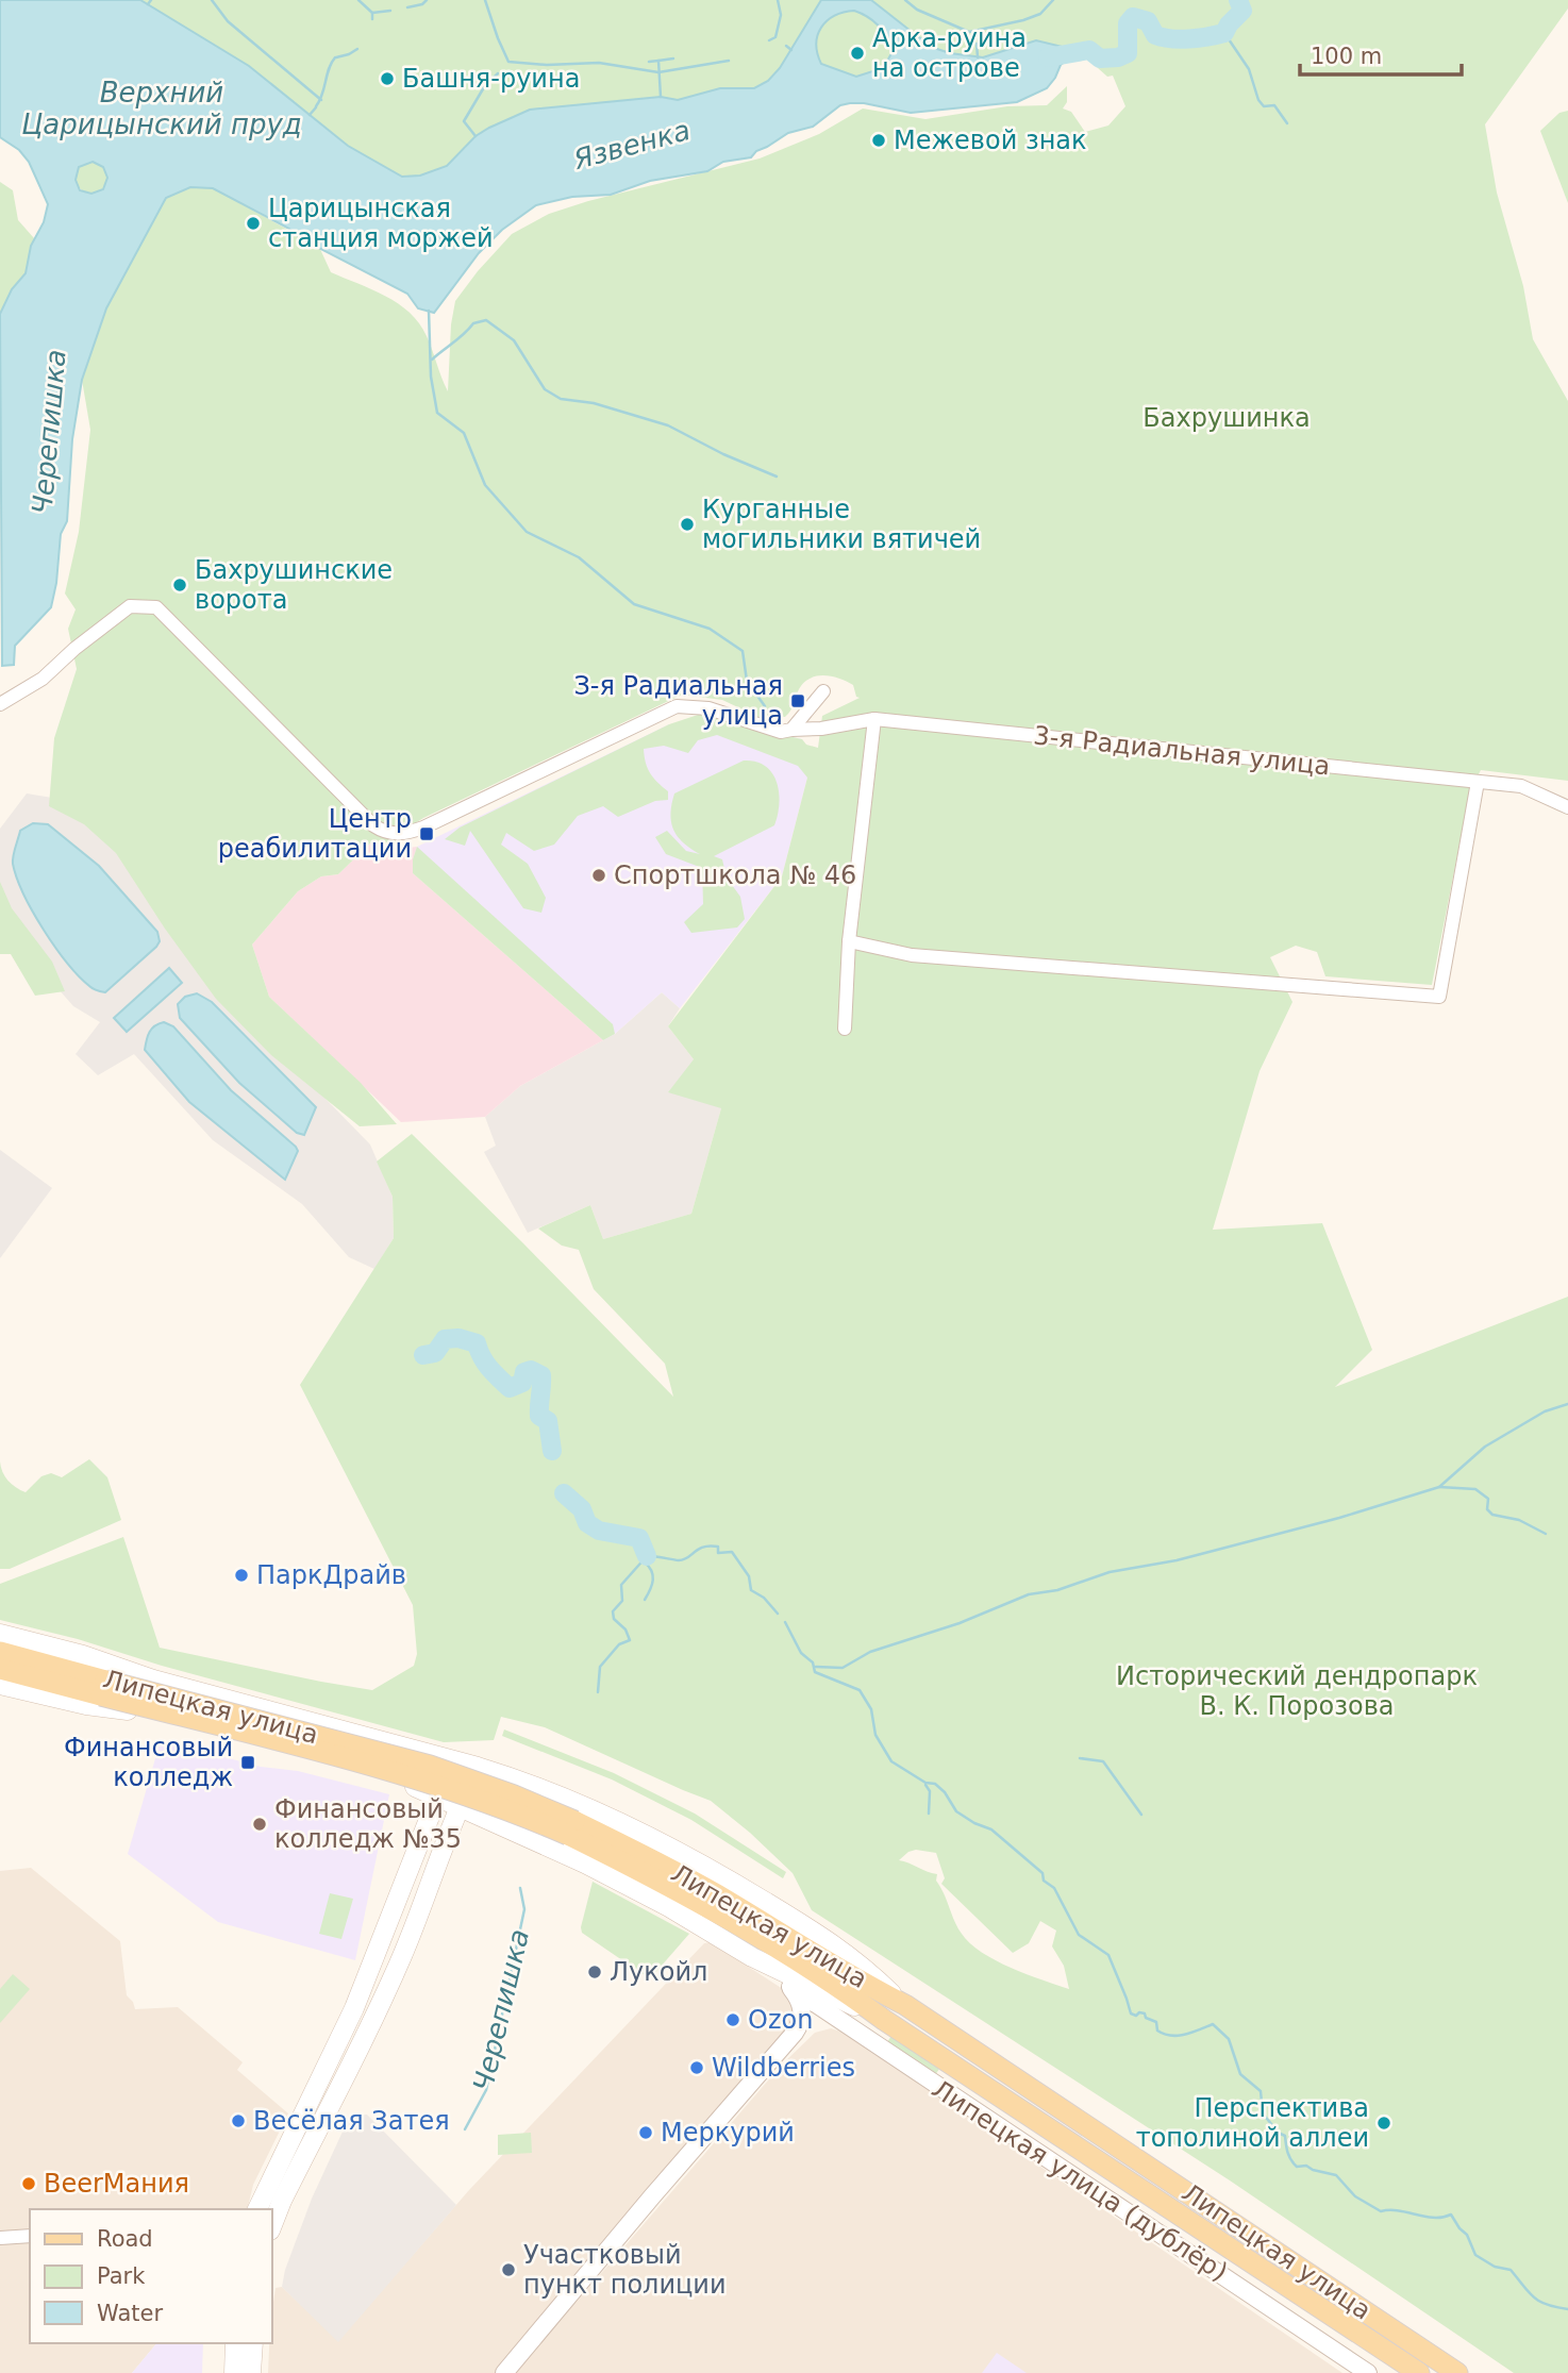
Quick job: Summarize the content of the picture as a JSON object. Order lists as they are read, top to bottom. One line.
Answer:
{"streets":{"main road":["Липецкая улица"],"street":["3-я Радиальная улица","Липецкая улица (дублёр)"]},"water":["Верхний Царицынский пруд","Язвенка","Черепишка"],"parks":["Бахрушинка","Исторический дендропарк В. К. Порозова"],"places":{"other":["Арка-руина на острове","Башня-руина","Межевой знак","Царицынская станция моржей","Курганные могильники вятичей","Бахрушинские ворота","Спортшкола № 46","ПаркДрайв","Финансовый колледж №35","Лукойл","Ozon","Wildberries","Весёлая Затея","Перспектива тополиной аллеи","Меркурий","BeerМания","Участковый пункт полиции"],"transit":["З-я Радиальная улица","Центр реабилитации","Финансовый колледж"]},"legend":["Road","Park","Water"],"scale_bar":"100 m"}
